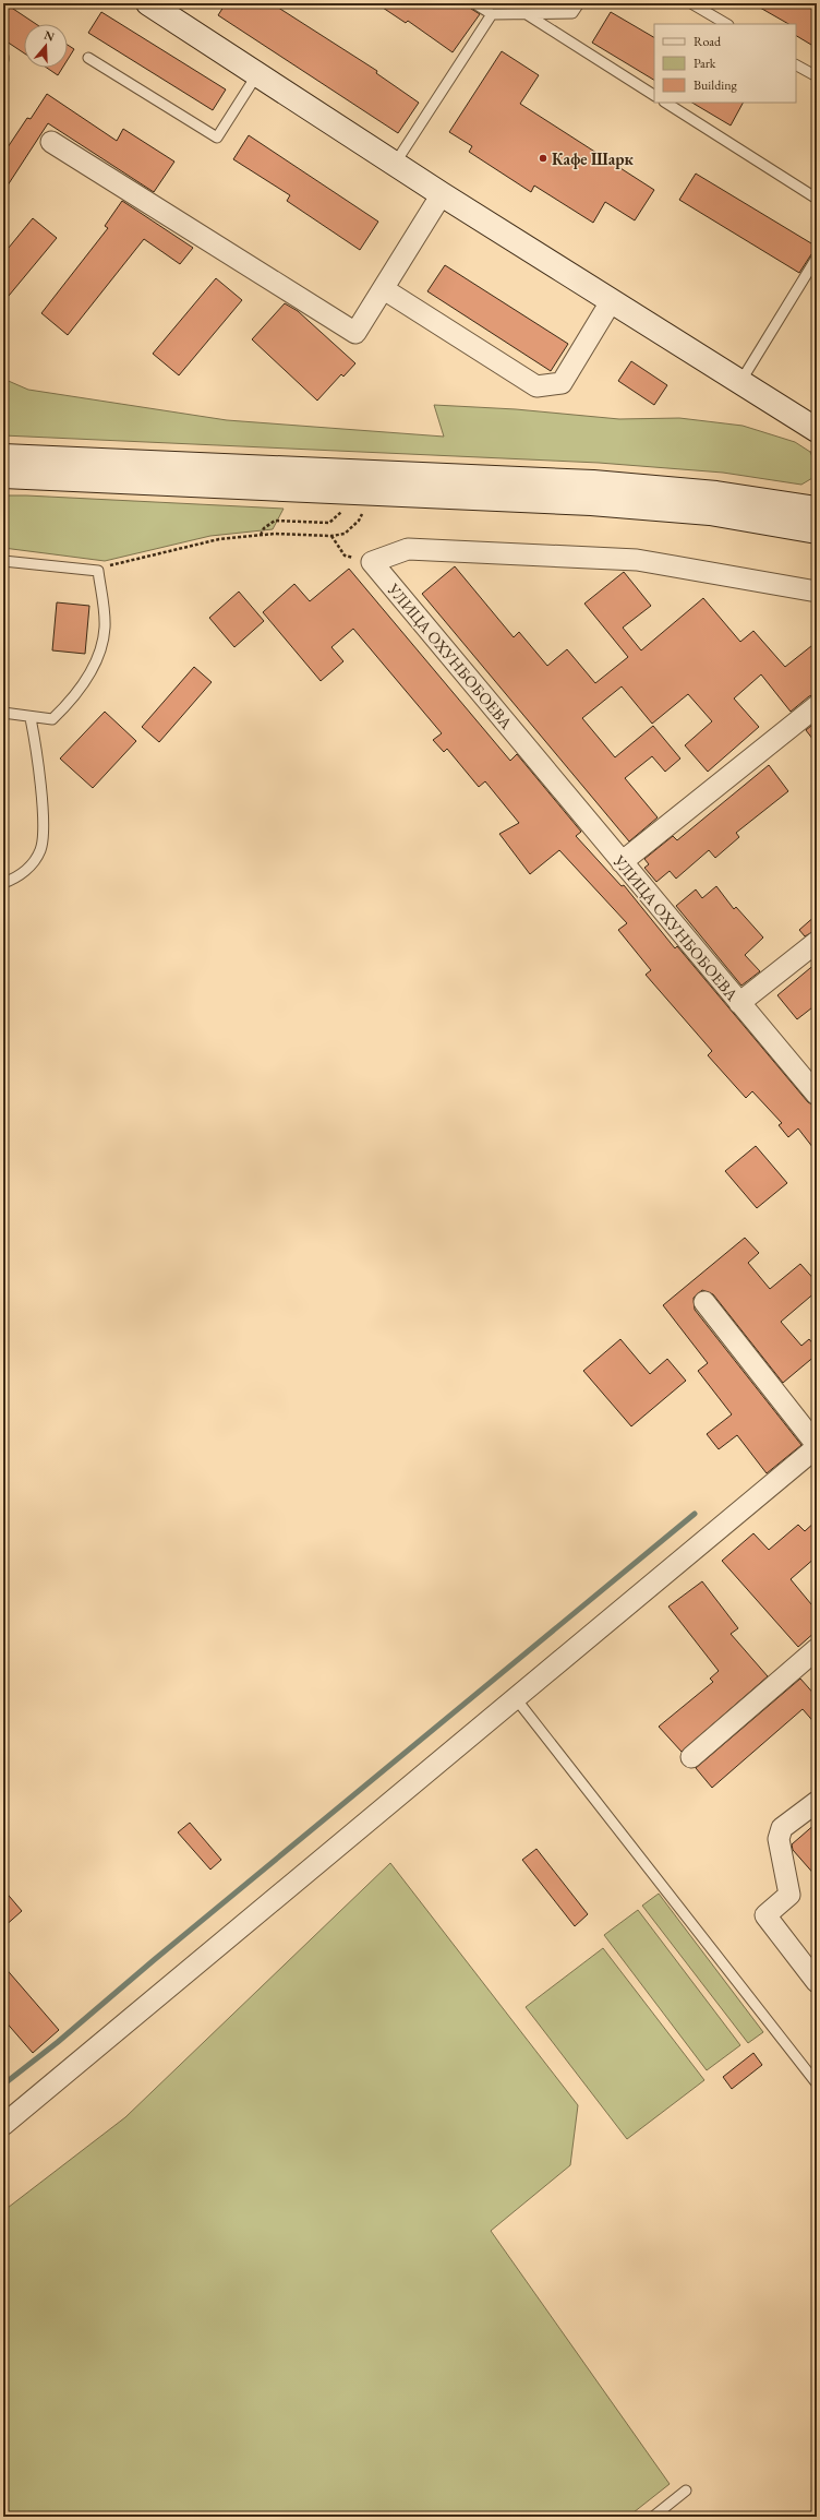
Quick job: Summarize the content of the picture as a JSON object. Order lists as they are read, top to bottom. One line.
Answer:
{"streets":{"street":["УЛИЦА ОХУНБОБОЕВА"]},"places":["Кафе Шарк"],"legend":["Road","Park","Building"],"north":"top"}
